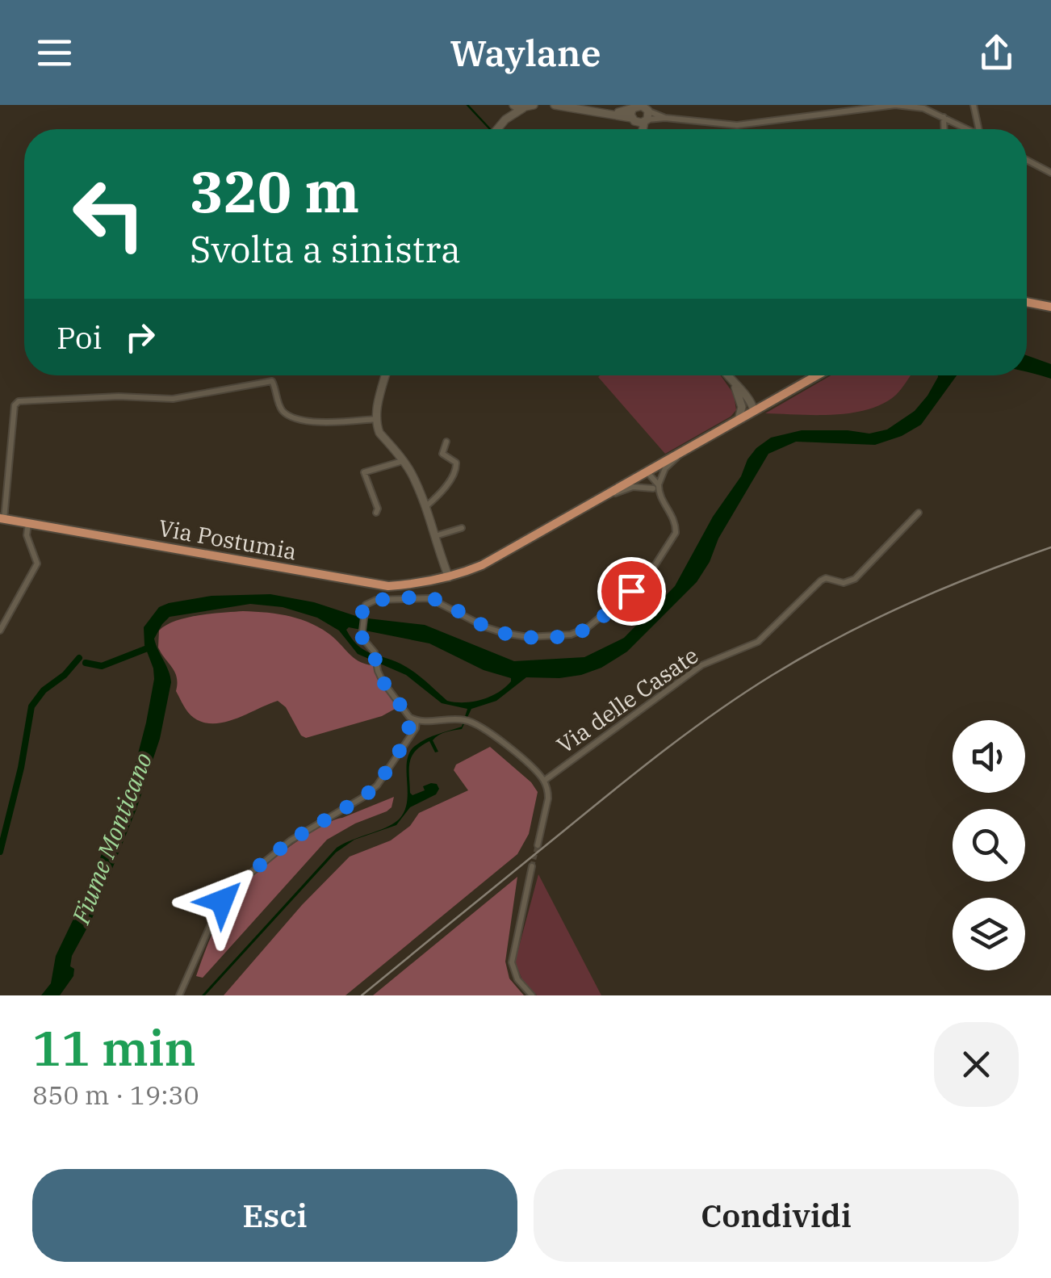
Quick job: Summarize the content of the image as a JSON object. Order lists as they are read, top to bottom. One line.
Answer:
{"streets":{"main road":["Via Postumia"],"street":["Via delle Casate"]},"water":["Fiume Monticano"],"page":{"header":"Waylane","turn":["320 m","Svolta a sinistra"],"then":"Poi","heading":["11 min","850 m · 19:30"],"buttons":["Esci","Condividi"]}}
